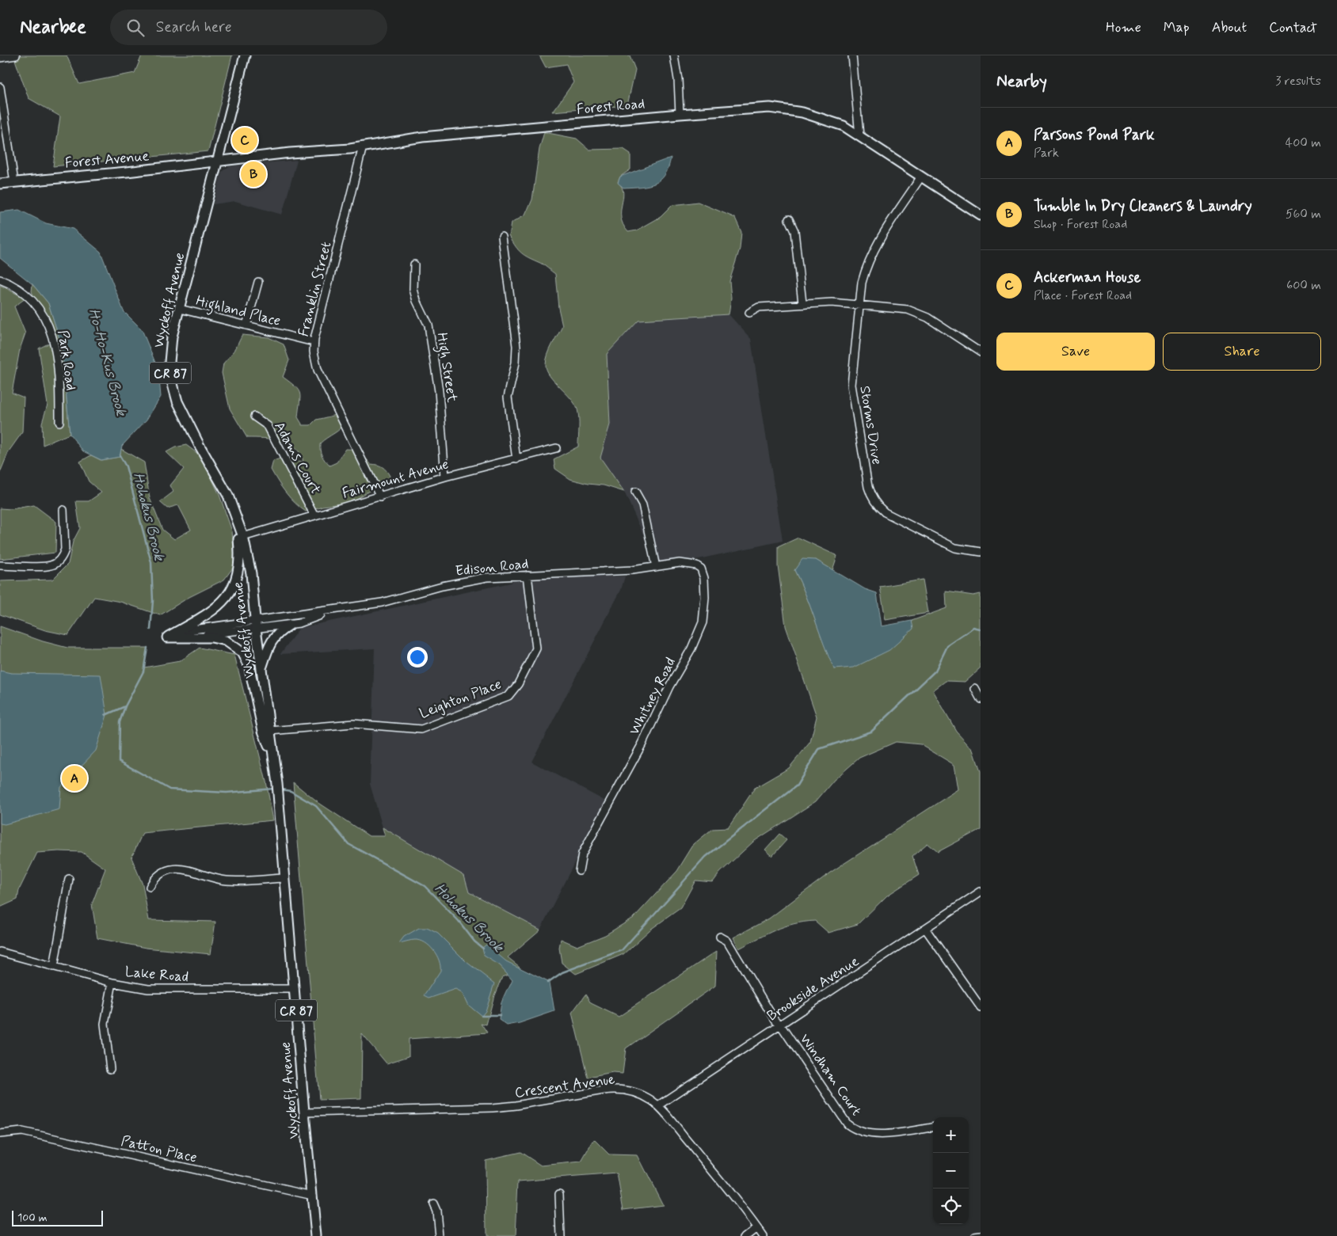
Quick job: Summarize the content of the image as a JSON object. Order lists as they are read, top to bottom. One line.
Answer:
{"streets":{"main road":["Forest Road","Forest Avenue","Wyckoff Avenue","CR 87"],"street":["Franklin Street","Highland Place","Park Road","High Street","Storms Drive","Adams Court","Fairmount Avenue","Edison Road","Whitney Road","Leighton Place","Lake Road","Brookside Avenue","Windham Court","Crescent Avenue","Patton Place"]},"crossings":[["Forest Road","Forest Avenue"],["Forest Road","Franklin Street"],["Forest Road","Wyckoff Avenue"],["Forest Road","Storms Drive"],["Forest Avenue","Wyckoff Avenue"],["Franklin Street","Highland Place"],["Franklin Street","Fairmount Avenue"],["Wyckoff Avenue","Highland Place"],["Wyckoff Avenue","Fairmount Avenue"],["Wyckoff Avenue","Edison Road"],["Wyckoff Avenue","Leighton Place"],["Wyckoff Avenue","Lake Road"],["Wyckoff Avenue","Crescent Avenue"],["Wyckoff Avenue","Patton Place"],["High Street","Fairmount Avenue"],["Adams Court","Fairmount Avenue"],["Edison Road","Whitney Road"],["Edison Road","Leighton Place"],["Brookside Avenue","Windham Court"],["Brookside Avenue","Crescent Avenue"]],"water":["Ho-Ho-Kus Brook","Hohokus Brook"],"scale_bar":"100 m","page":{"header":"Nearbee","search":"Search here","nav":["Home","Map","About","Contact"],"heading":["Nearby","3 results"],"list":[{"mark":"A","name":"Parsons Pond Park","note":"Park","value":"400 m"},{"mark":"B","name":"Tumble In Dry Cleaners & Laundry","note":"Shop · Forest Road","value":"560 m"},{"mark":"C","name":"Ackerman House","note":"Place · Forest Road","value":"600 m"}],"pins":["C","B","A"],"buttons":["Save","Share"],"map_buttons":["+","−"],"scale":"100 m"}}
